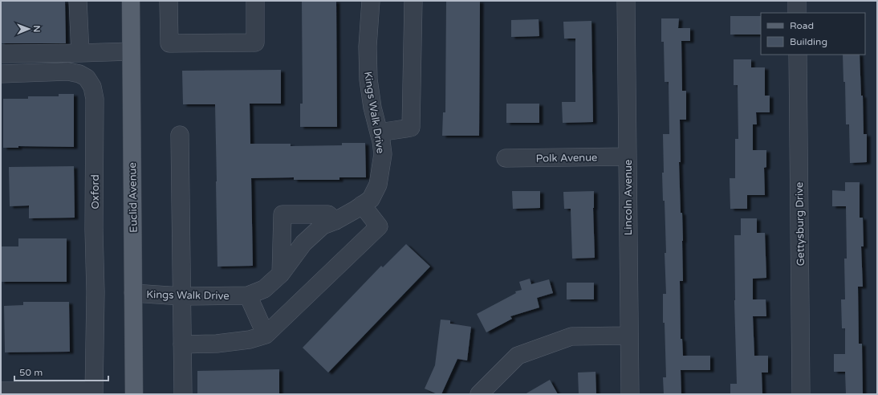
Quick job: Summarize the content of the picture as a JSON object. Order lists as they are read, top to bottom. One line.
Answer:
{"streets":{"main road":["Euclid Avenue"],"street":["Kings Walk Drive","Polk Avenue","Oxford","Lincoln Avenue","Gettysburg Drive"]},"crossings":[["Kings Walk Drive","Euclid Avenue"],["Polk Avenue","Lincoln Avenue"]],"legend":["Road","Building"],"scale_bar":"50 m","north":"right"}
